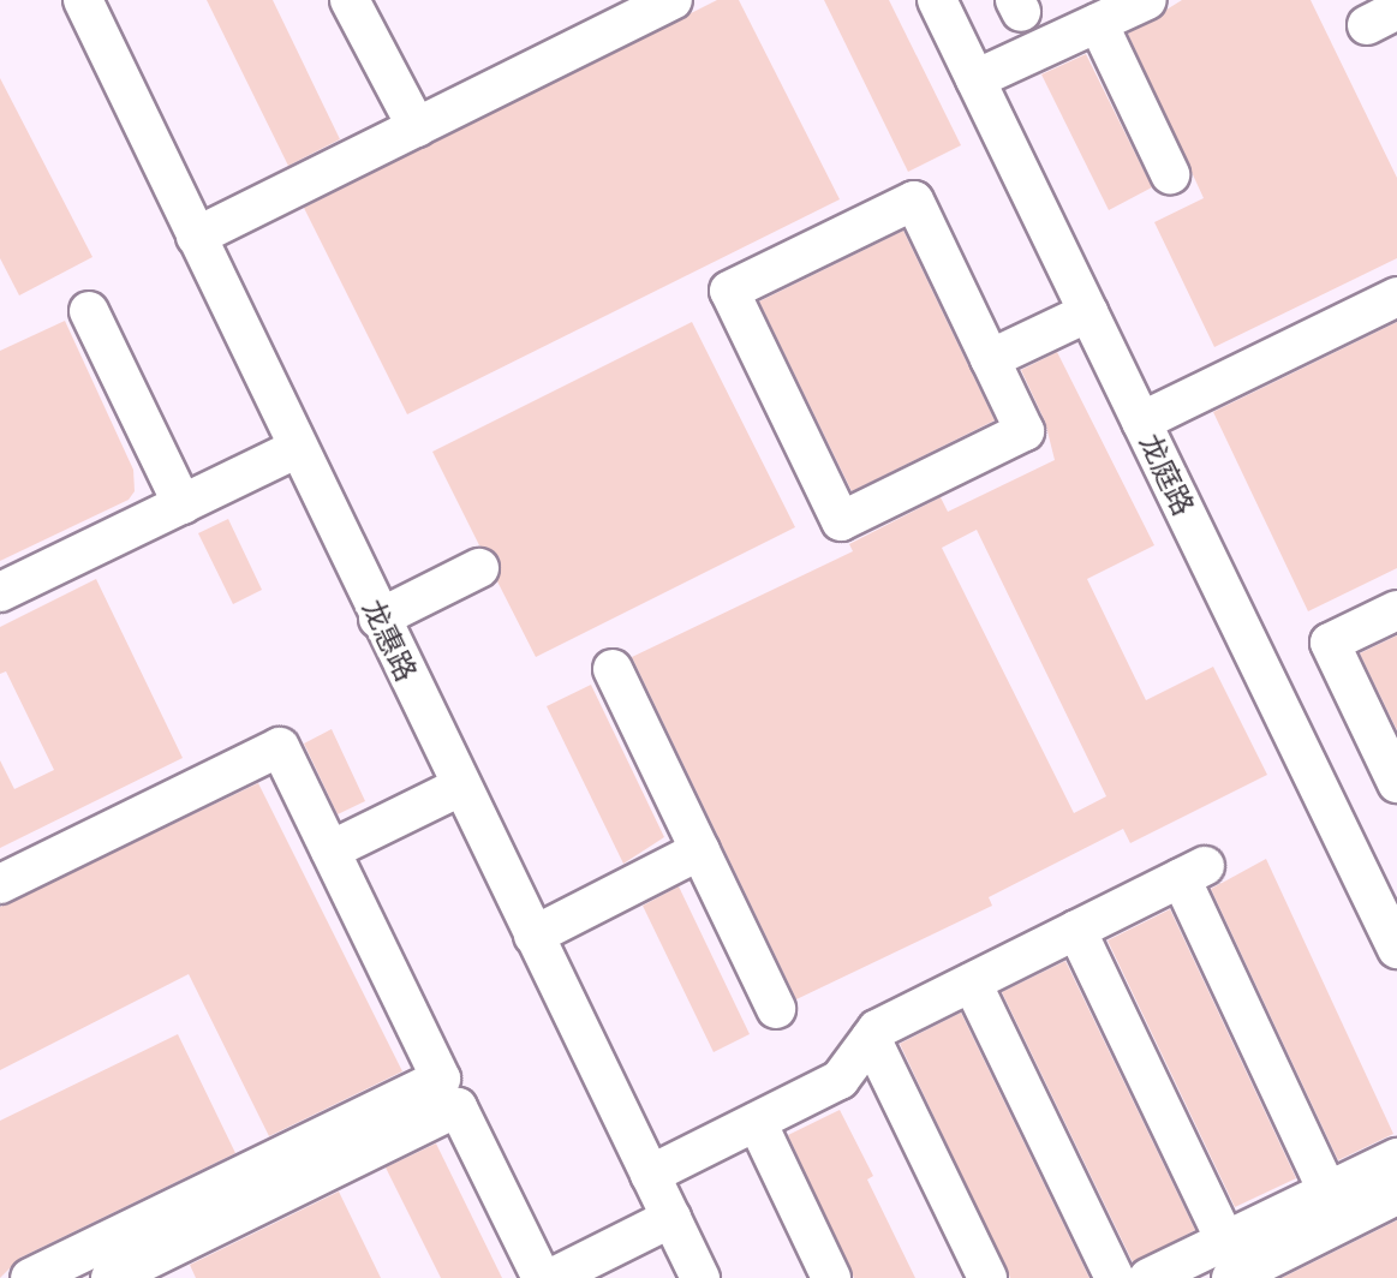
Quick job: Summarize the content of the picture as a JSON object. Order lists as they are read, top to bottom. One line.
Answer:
{"streets":{"street":["龙庭路","龙惠路"]}}
